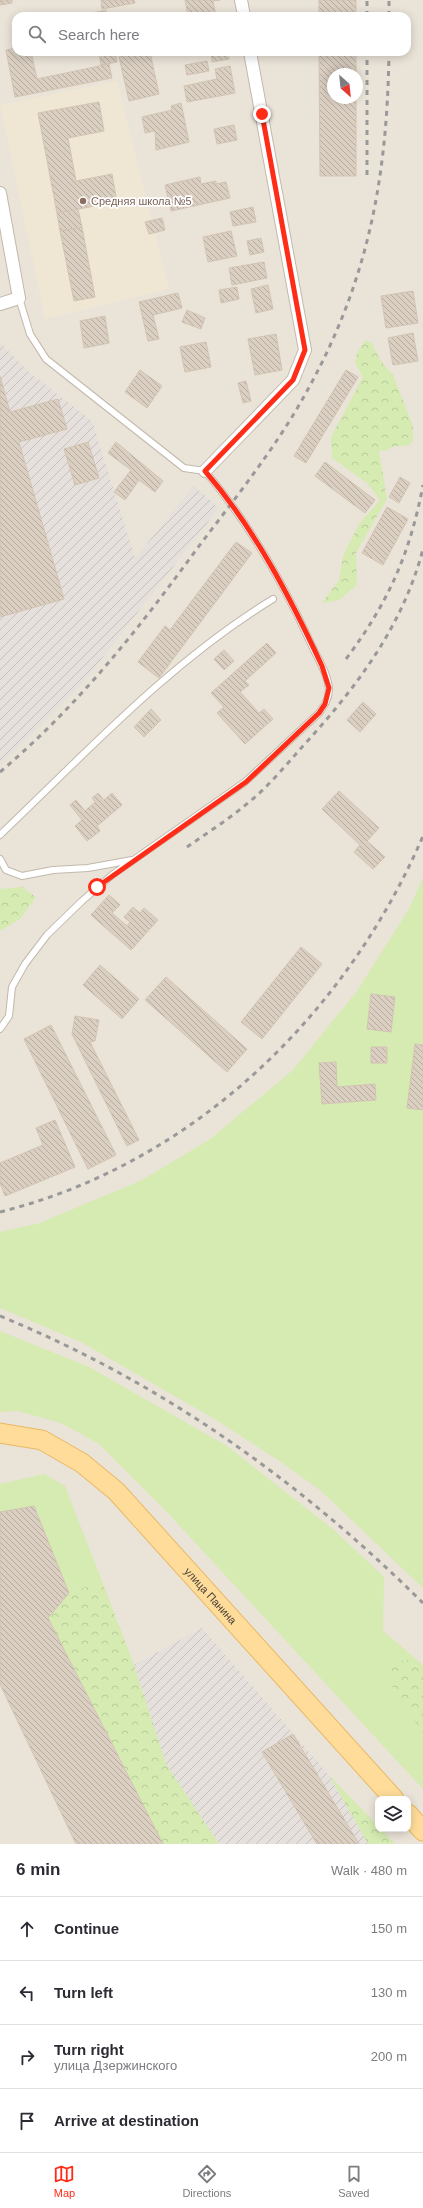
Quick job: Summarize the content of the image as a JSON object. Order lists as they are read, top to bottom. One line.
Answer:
{"streets":{"main road":["улица Панина"]},"places":["Средняя школа №5"],"north":"bottom right","page":{"search":"Search here","heading":["6 min","Walk · 480 m"],"list":[["Continue","150 m"],["Turn left","130 m"],["Turn right","улица Дзержинского","200 m"],"Arrive at destination"],"nav":["Map","Directions","Saved"]}}
